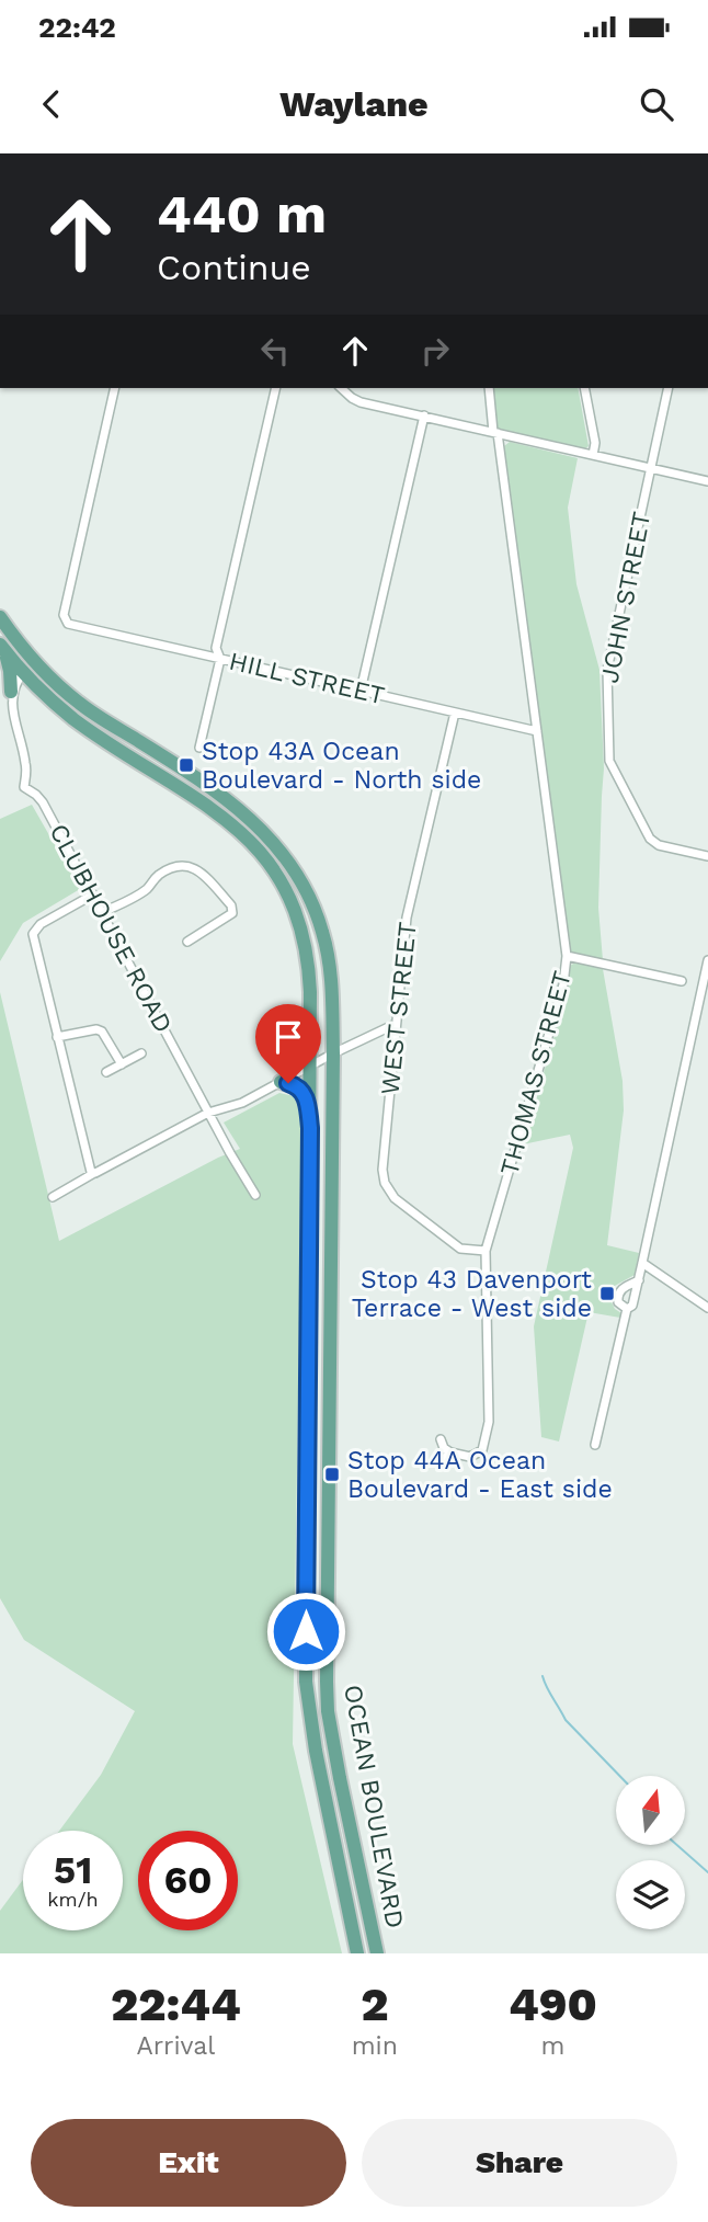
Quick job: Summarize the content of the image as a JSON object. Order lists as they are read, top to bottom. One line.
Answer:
{"streets":{"main road":["OCEAN BOULEVARD"],"street":["JOHN STREET","HILL STREET","CLUBHOUSE ROAD","WEST STREET","THOMAS STREET"]},"crossings":[["HILL STREET","WEST STREET"],["HILL STREET","THOMAS STREET"],["WEST STREET","THOMAS STREET"]],"places":{"transit":["Stop 43A Ocean Boulevard - North side","Stop 43 Davenport Terrace - West side","Stop 44A Ocean Boulevard - East side"]},"north":"top","page":{"status":"22:42","header":"Waylane","turn":["440 m","Continue"],"speed":"51 km/h","limit":"60","eta":["22:44","Arrival","2","min","490","m"],"buttons":["Exit","Share"]}}
